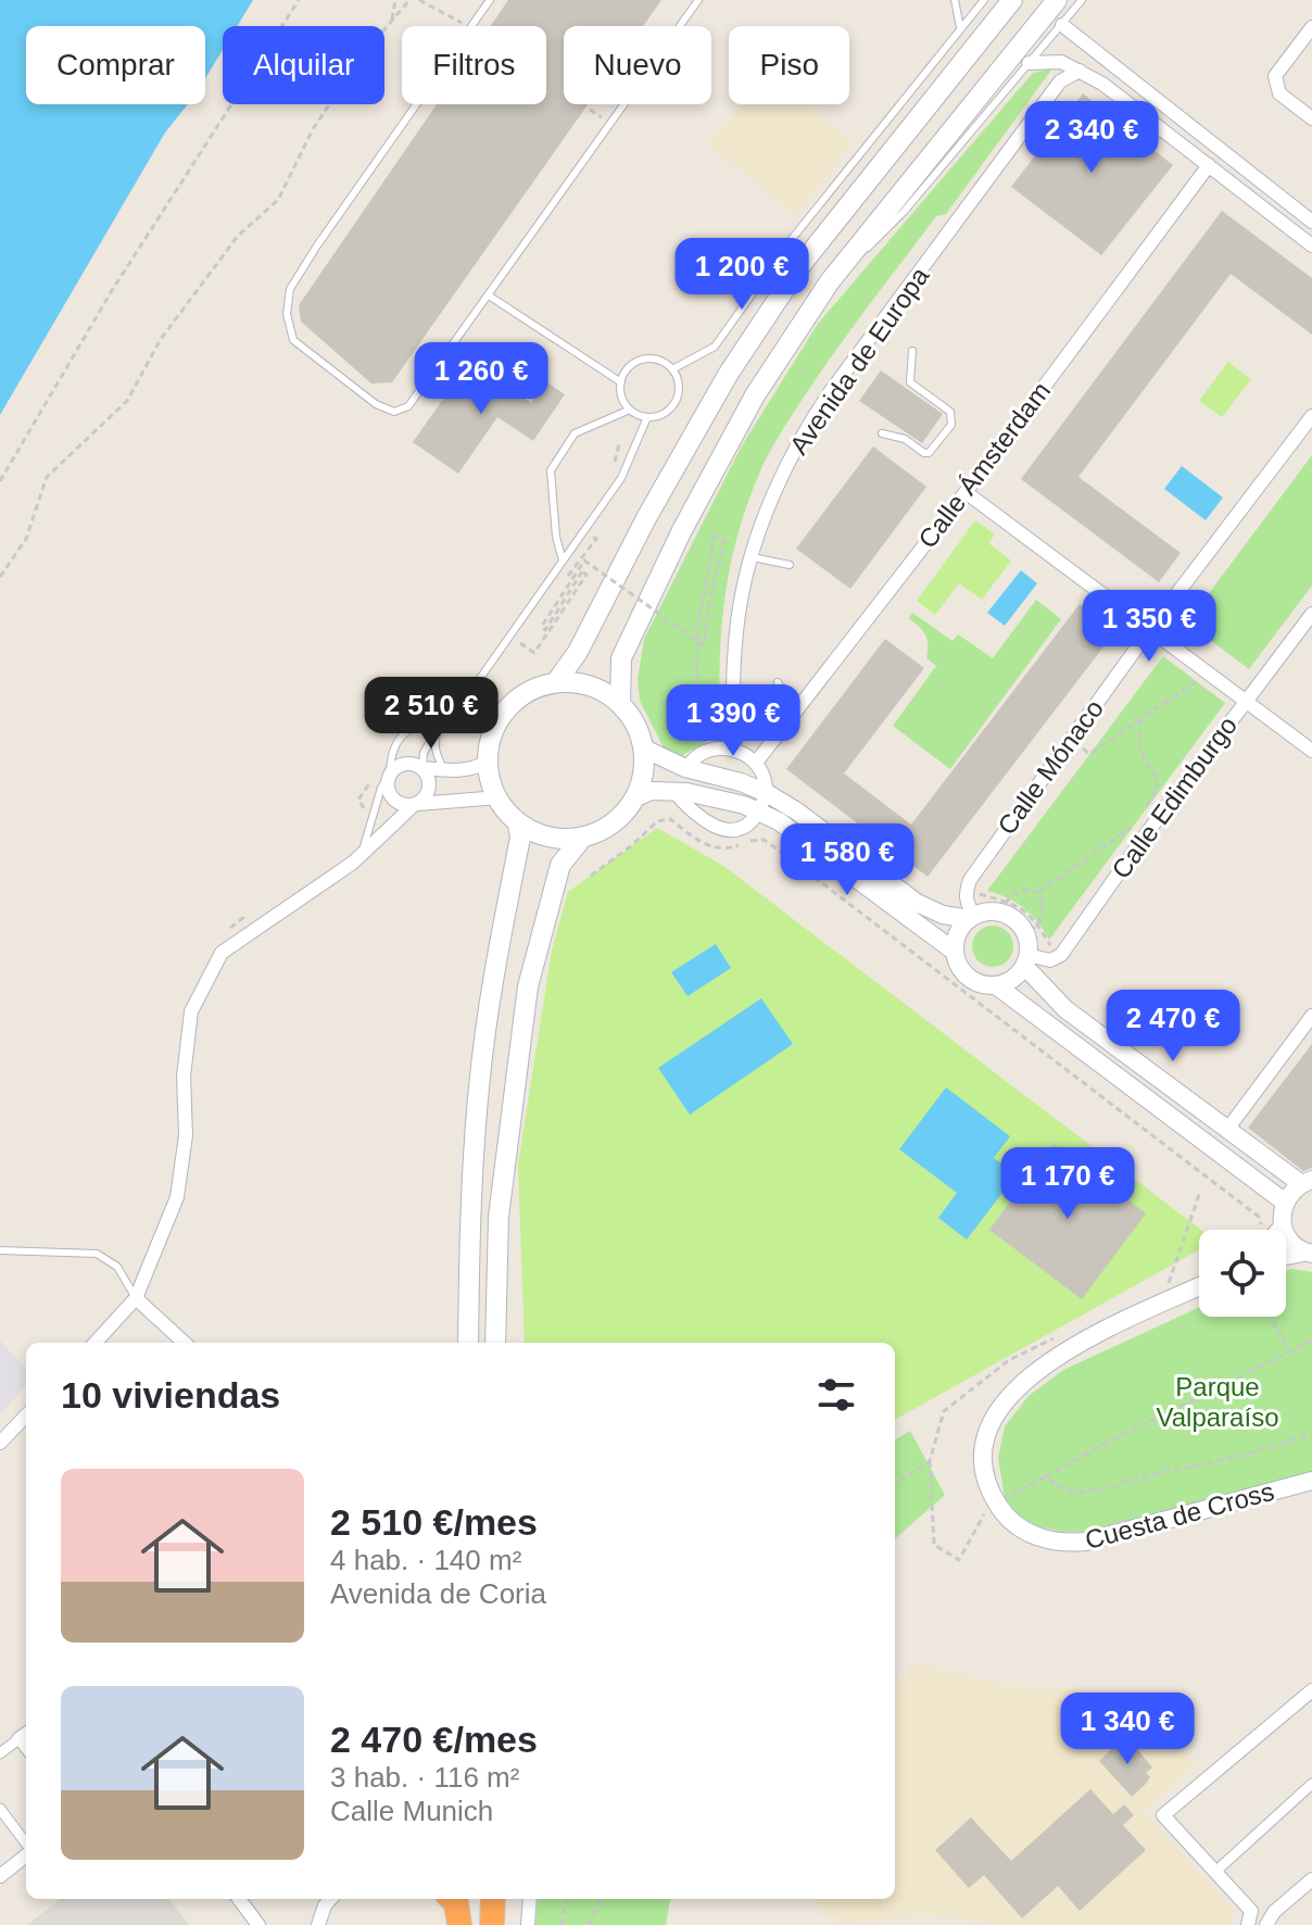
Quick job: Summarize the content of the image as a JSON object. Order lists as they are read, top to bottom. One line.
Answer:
{"streets":{"street":["Avenida de Europa","Calle Ámsterdam","Calle Mónaco","Calle Edimburgo","Cuesta de Cross"]},"parks":["Parque Valparaíso"],"page":{"chip":["Comprar","Alquilar","Filtros","Nuevo","Piso"],"price":["2 340 €","1 200 €","1 260 €","1 350 €","2 510 €","1 390 €","1 580 €","2 470 €","1 170 €","1 340 €"],"heading":"10 viviendas","list":[{"name":"2 510 €/mes","note":"4 hab. · 140 m² · Avenida de Coria"},{"name":"2 470 €/mes","note":"3 hab. · 116 m² · Calle Munich"}]}}
